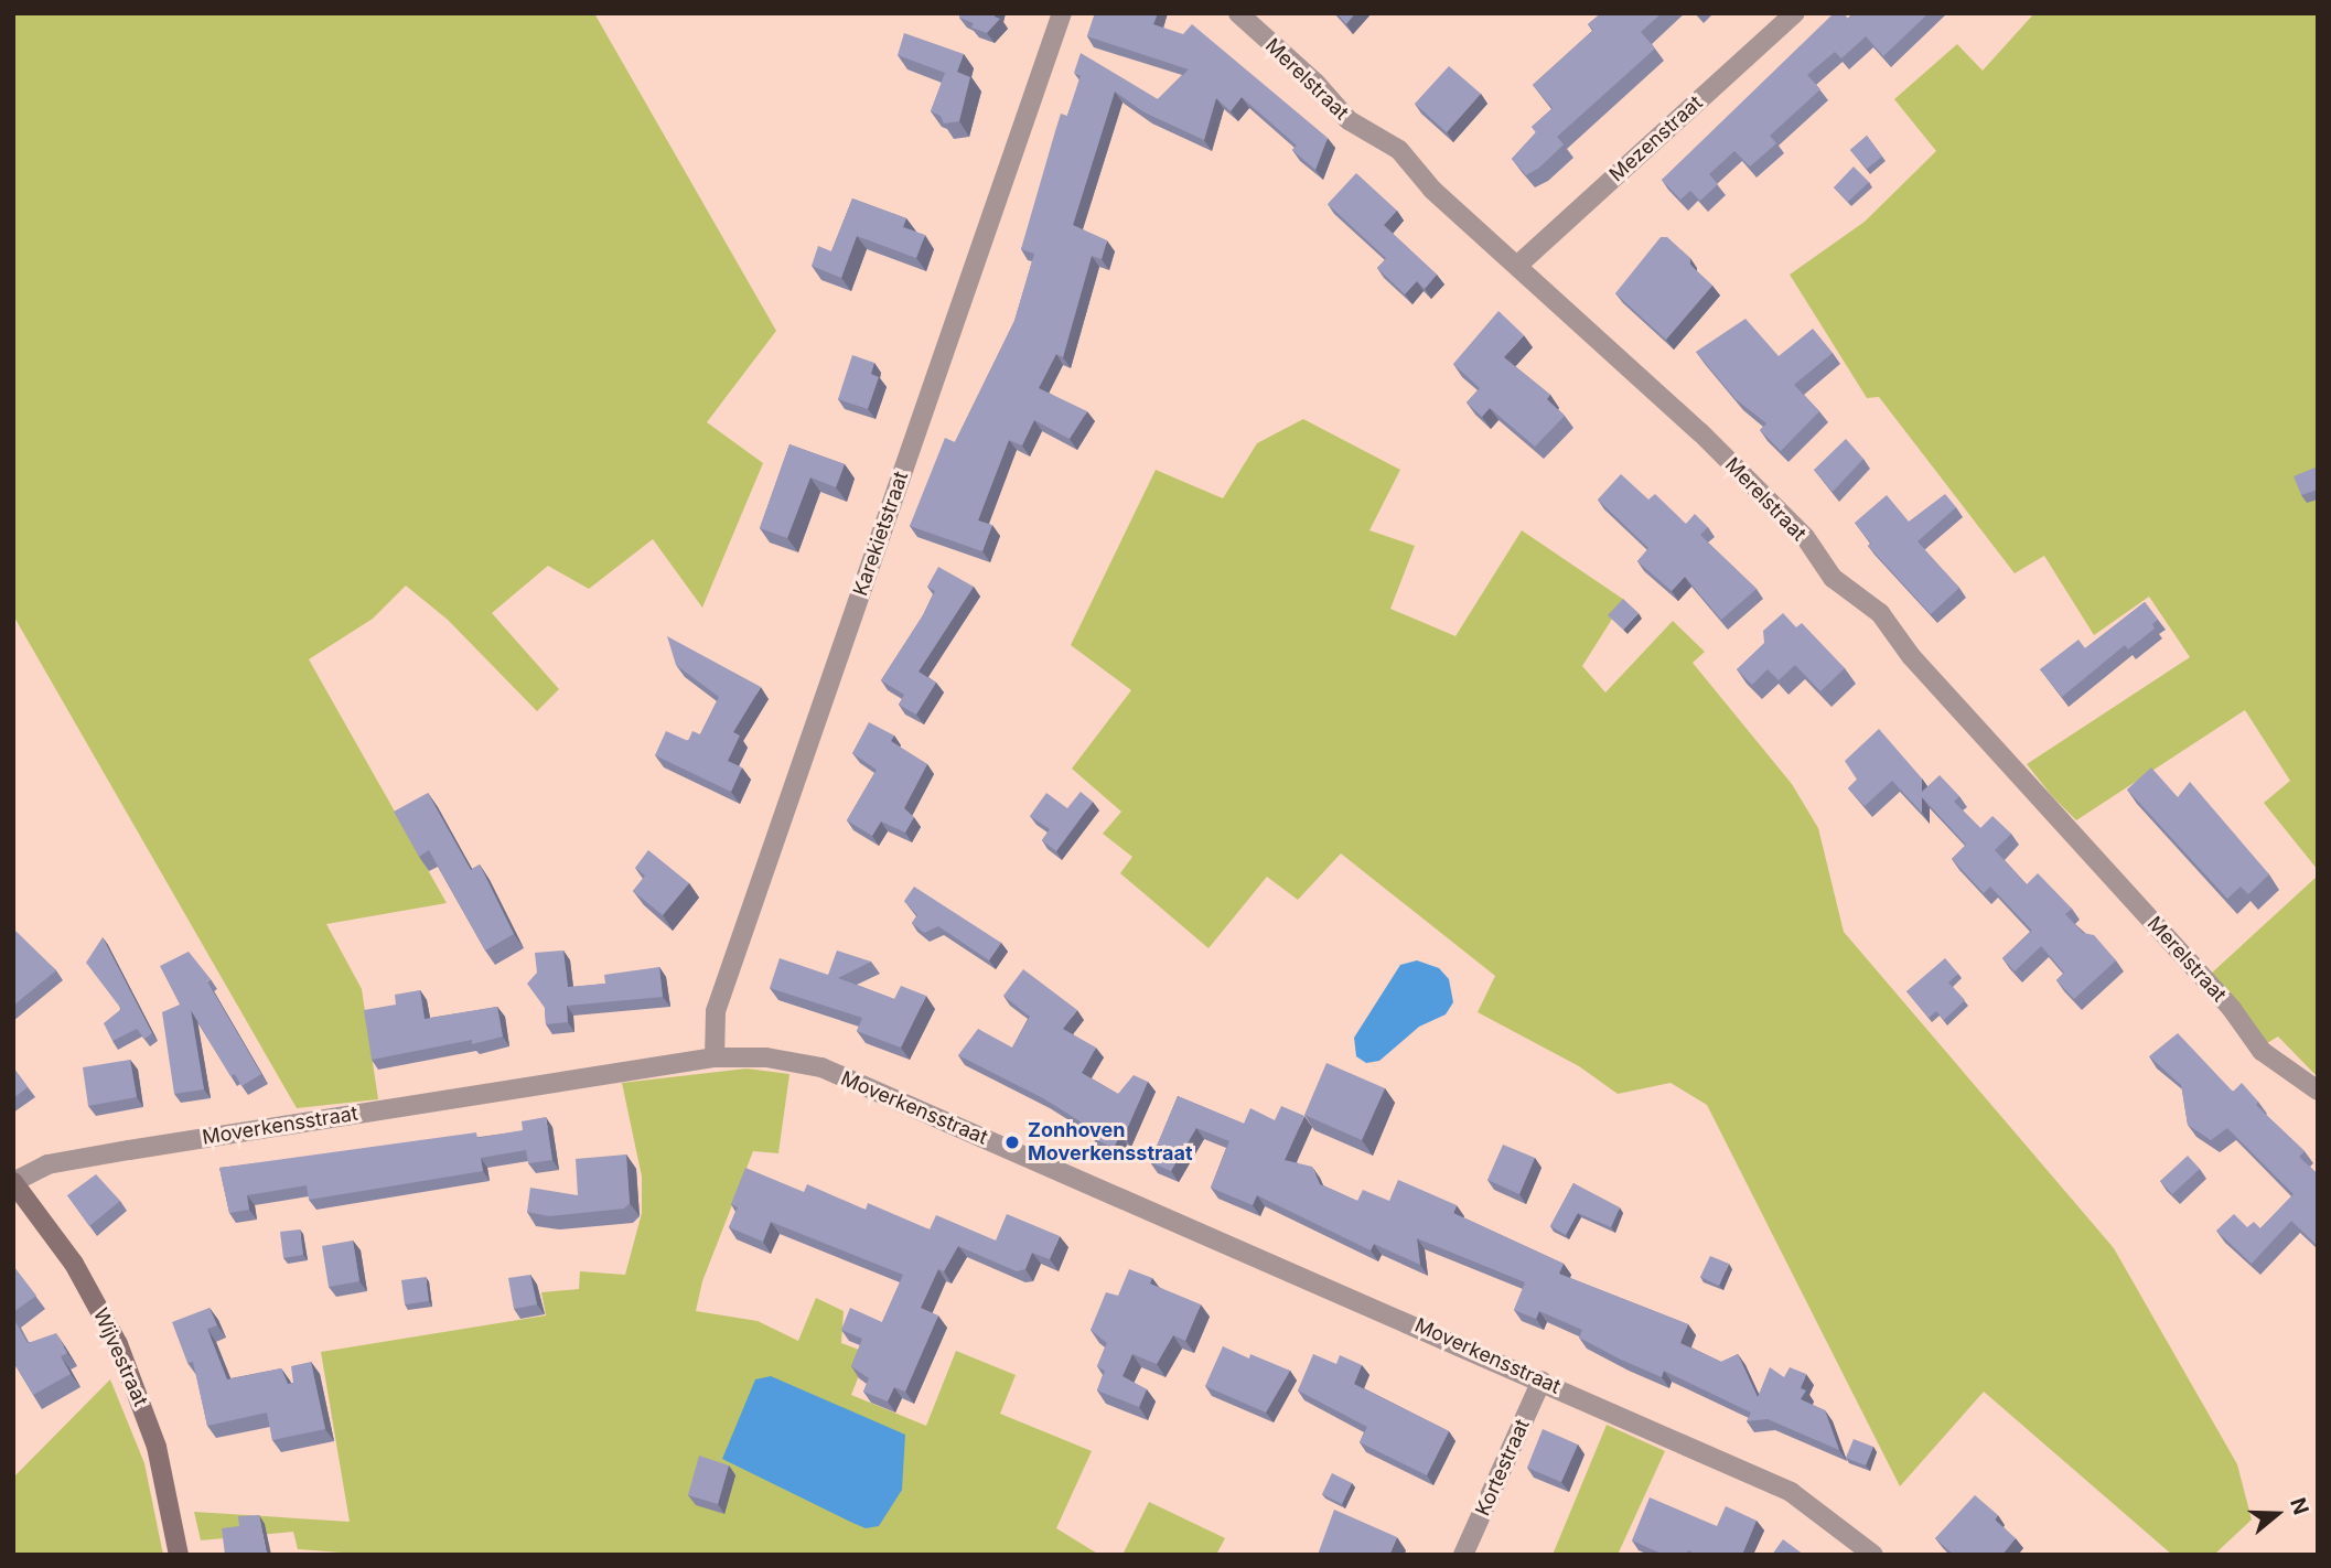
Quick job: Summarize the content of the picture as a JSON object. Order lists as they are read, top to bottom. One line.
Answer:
{"streets":{"street":["Merelstraat","Mezenstraat","Karekietstraat","Moverkensstraat","Wijvestraat","Kortestraat"]},"crossings":[["Merelstraat","Mezenstraat"],["Karekietstraat","Moverkensstraat"],["Moverkensstraat","Wijvestraat"],["Moverkensstraat","Kortestraat"]],"places":["Zonhoven Moverkensstraat"],"north":"right"}
